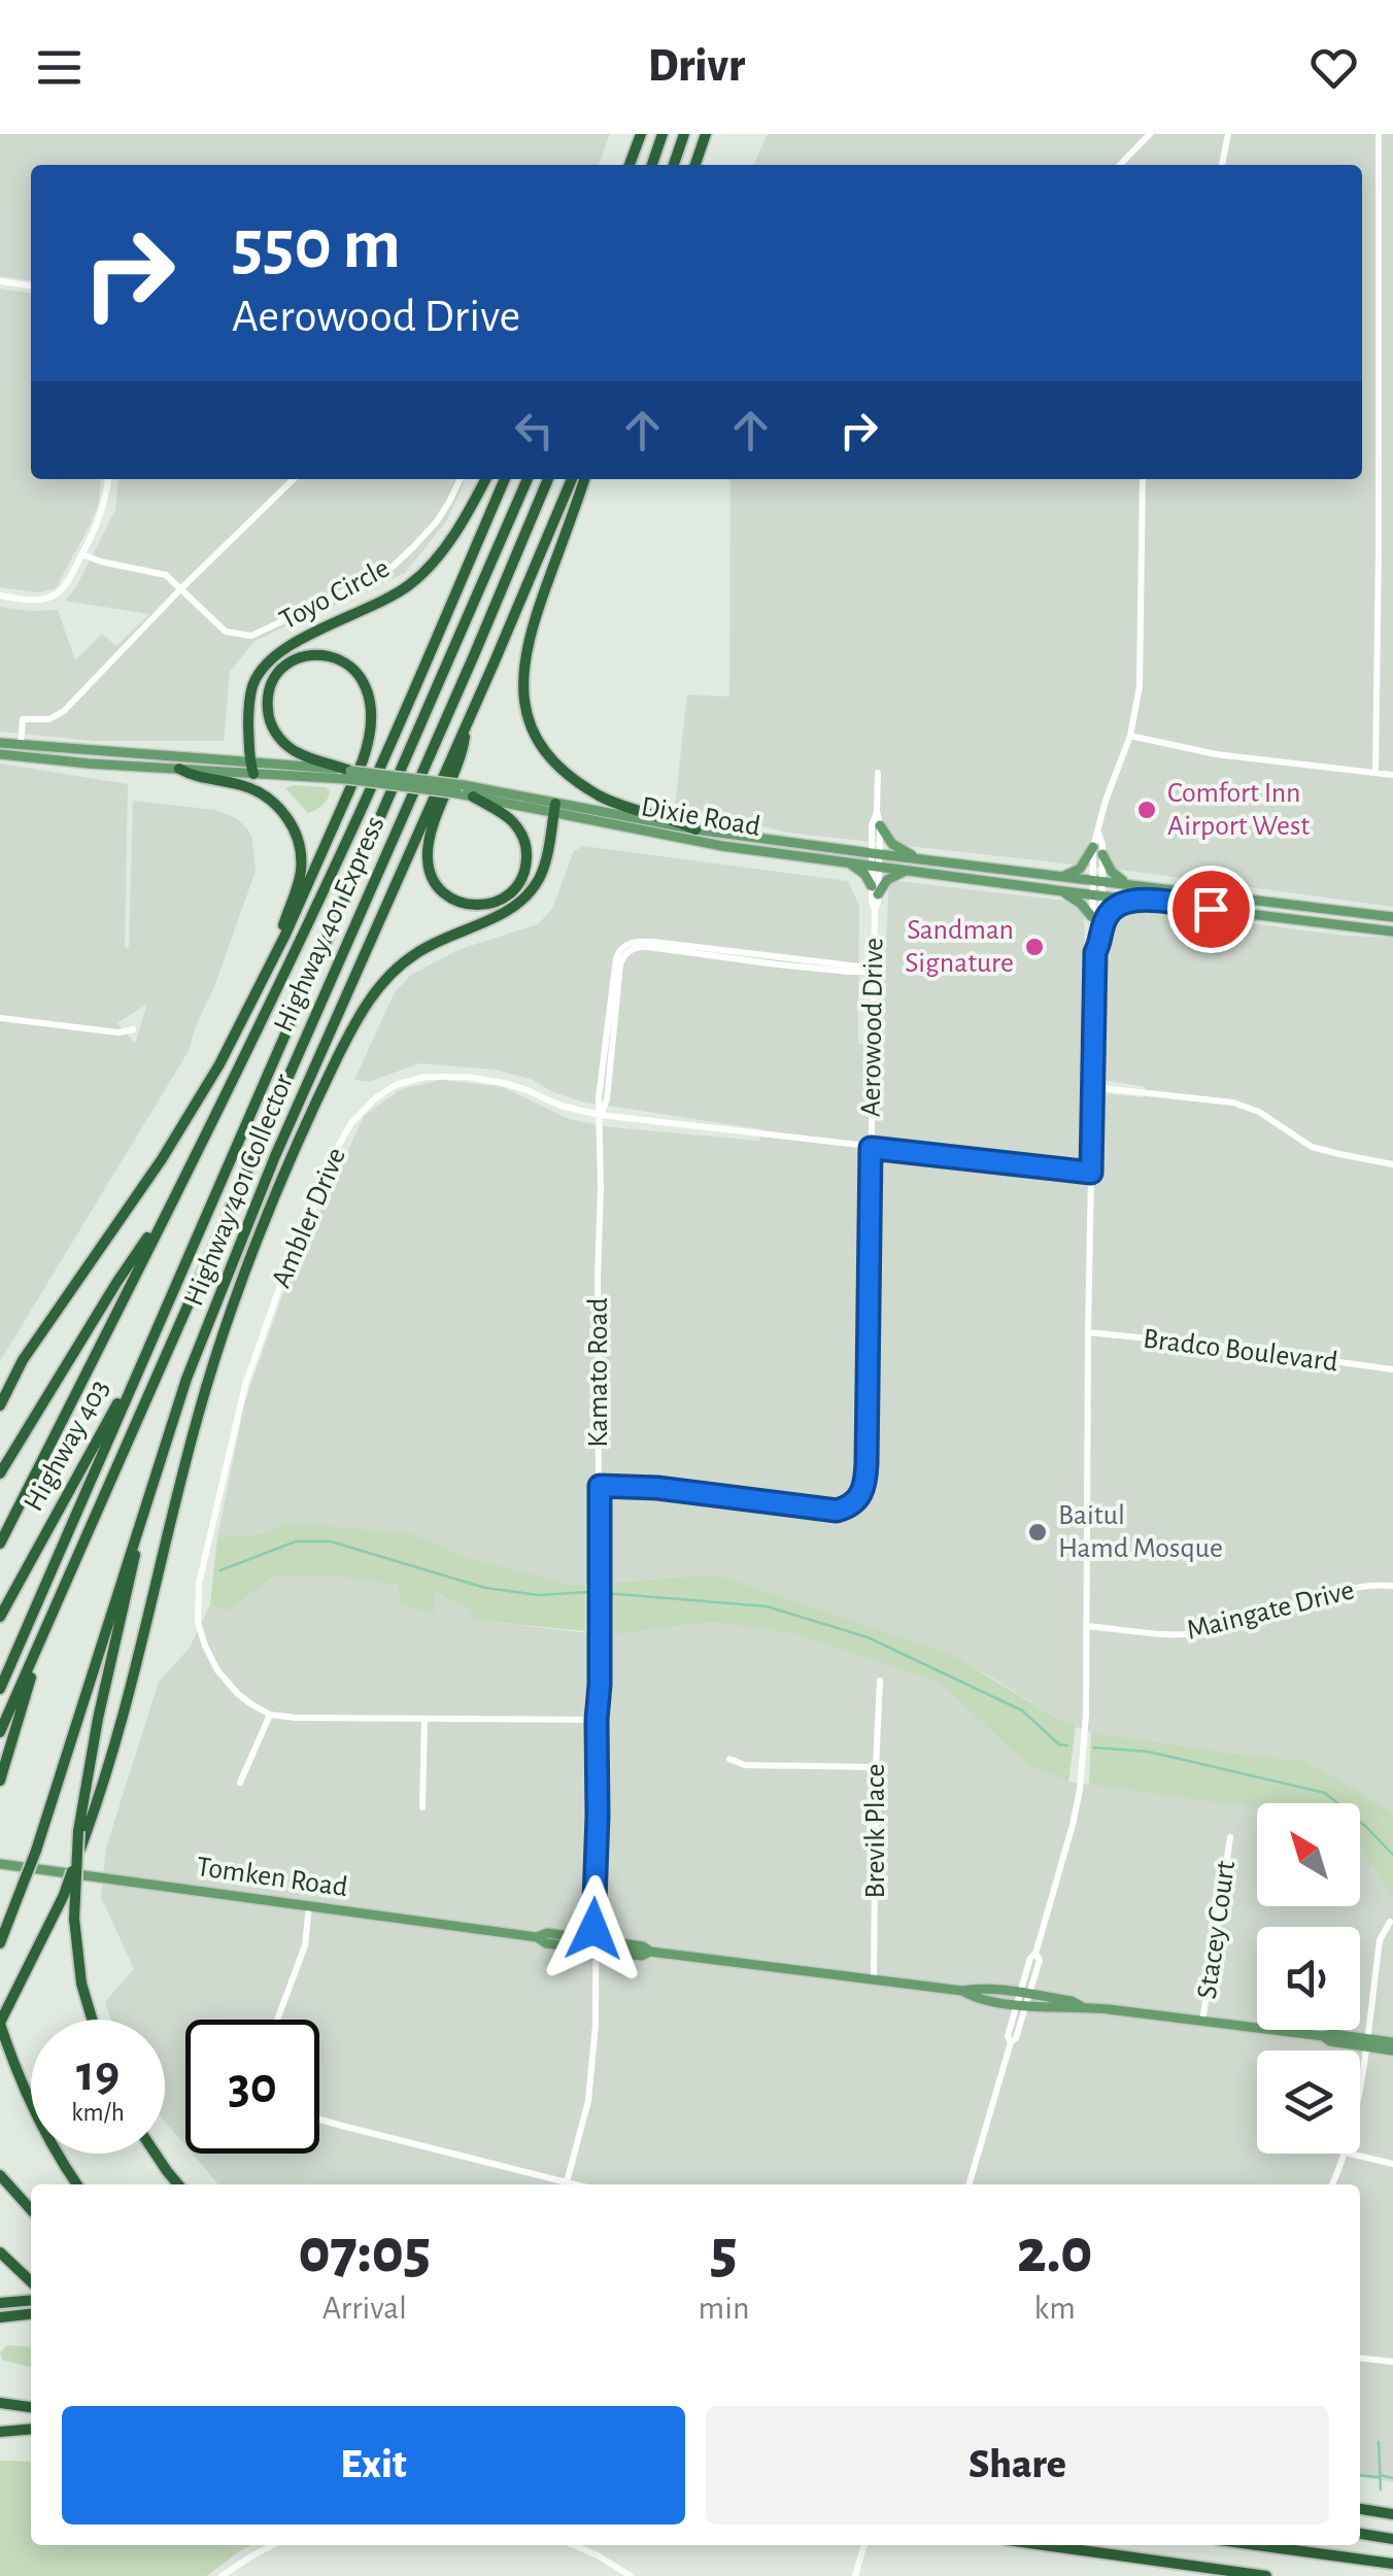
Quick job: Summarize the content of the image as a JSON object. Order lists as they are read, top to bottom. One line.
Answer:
{"streets":{"highway":["Highway 401 Express","Highway 401 Collector","Highway 403"],"main road":["Dixie Road","Tomken Road"],"street":["Toyo Circle","Aerowood Drive","Ambler Drive","Bradco Boulevard","Kamato Road","Maingate Drive","Brevik Place","Stacey Court"]},"crossings":[["Dixie Road","Aerowood Drive"],["Highway 401 Express","Highway 403"],["Aerowood Drive","Ambler Drive"],["Aerowood Drive","Kamato Road"],["Ambler Drive","Kamato Road"],["Kamato Road","Tomken Road"],["Brevik Place","Tomken Road"],["Tomken Road","Stacey Court"]],"places":["Comfort Inn Airport West","Sandman Signature","Baitul Hamd Mosque"],"north":"top left","page":{"header":"Drivr","turn":["550 m","Aerowood Drive"],"speed":"19 km/h","limit":"30","eta":["07:05","Arrival","5","min","2.0","km"],"buttons":["Exit","Share"]}}
